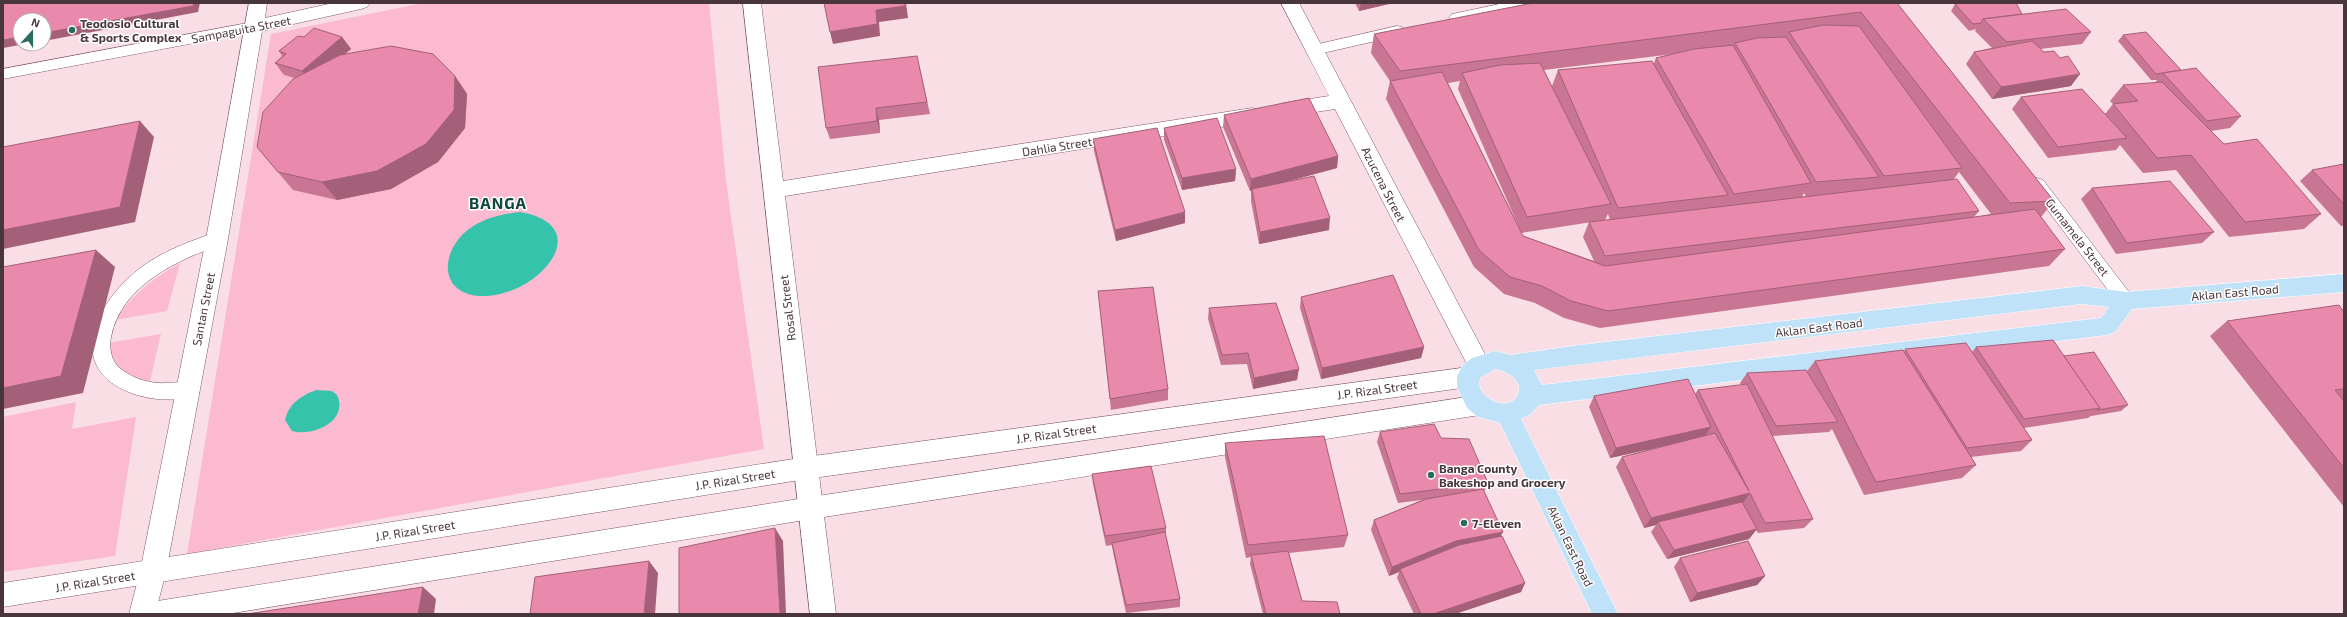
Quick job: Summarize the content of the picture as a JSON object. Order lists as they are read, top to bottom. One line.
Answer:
{"streets":{"main road":["Aklan East Road"],"street":["Sampaguita Street","Dahlia Street","Azucena Street","Rosal Street","Santan Street","J.P. Rizal Street"],"lane":["Gumamela Street"]},"crossings":[["Sampaguita Street","Santan Street"],["Dahlia Street","Azucena Street"],["Dahlia Street","Rosal Street"],["Azucena Street","Aklan East Road"],["Azucena Street","J.P. Rizal Street"],["Gumamela Street","Aklan East Road"],["Aklan East Road","J.P. Rizal Street"],["Rosal Street","J.P. Rizal Street"],["Santan Street","J.P. Rizal Street"]],"districts":["BANGA"],"places":["Teodosio Cultural & Sports Complex","Banga County Bakeshop and Grocery","7-Eleven"],"north":"top"}
